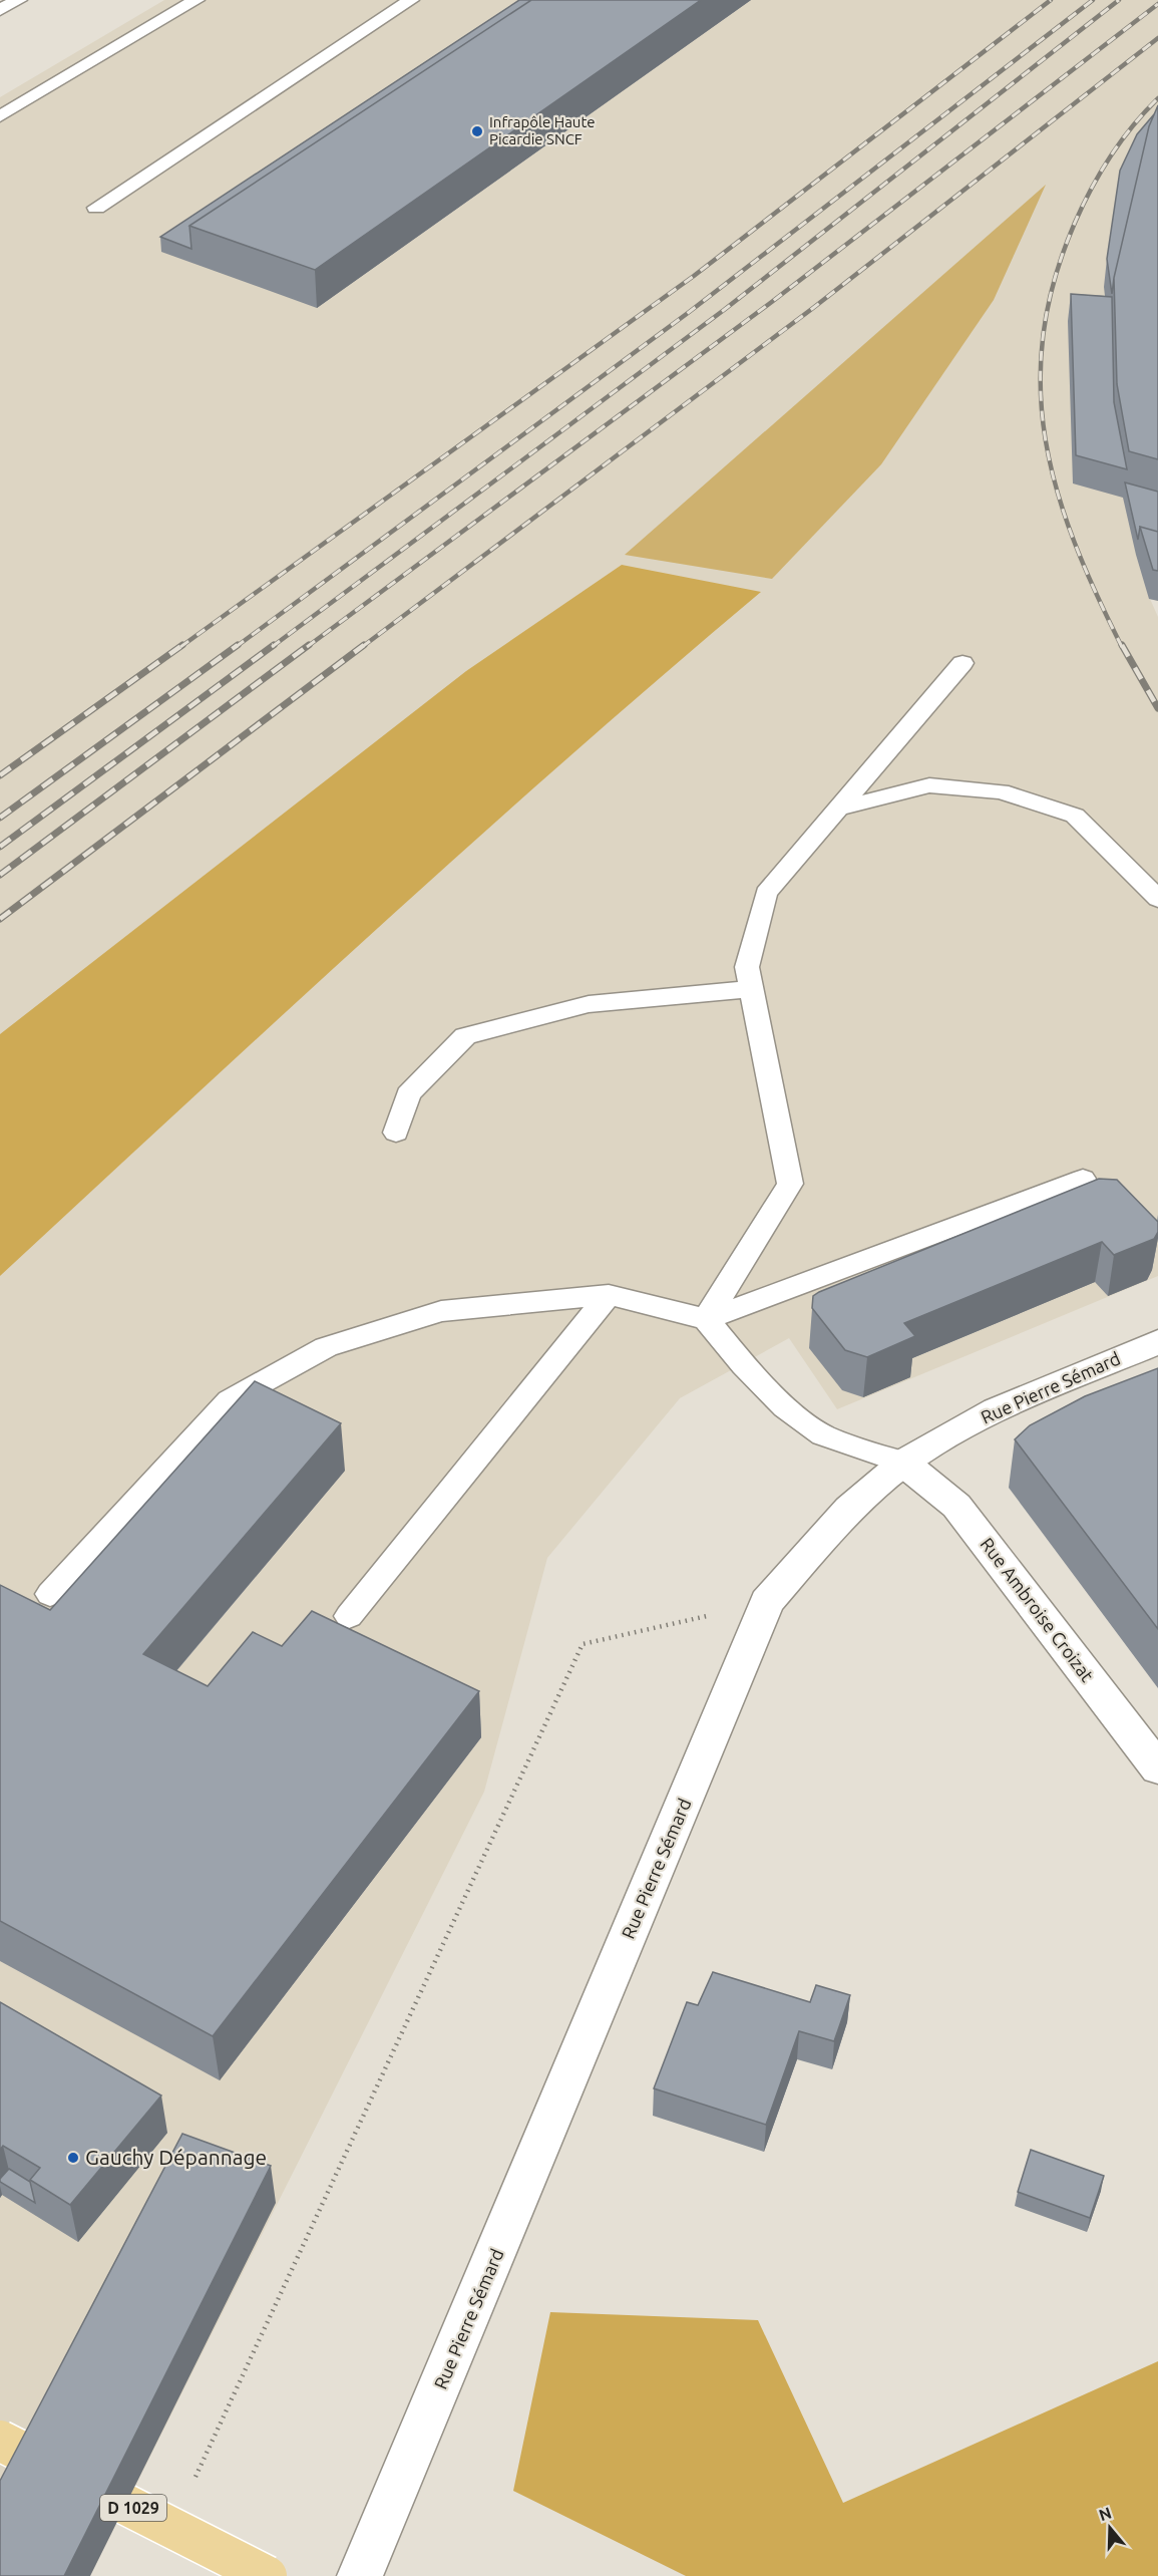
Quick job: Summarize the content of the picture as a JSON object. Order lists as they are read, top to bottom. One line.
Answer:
{"streets":{"main road":["Rue Pierre Sémard","Rue Ambroise Croizat","D 1029"]},"crossings":[["Rue Pierre Sémard","Rue Ambroise Croizat"]],"places":["Infrapôle Haute Picardie SNCF","Gauchy Dépannage"],"north":"top"}
